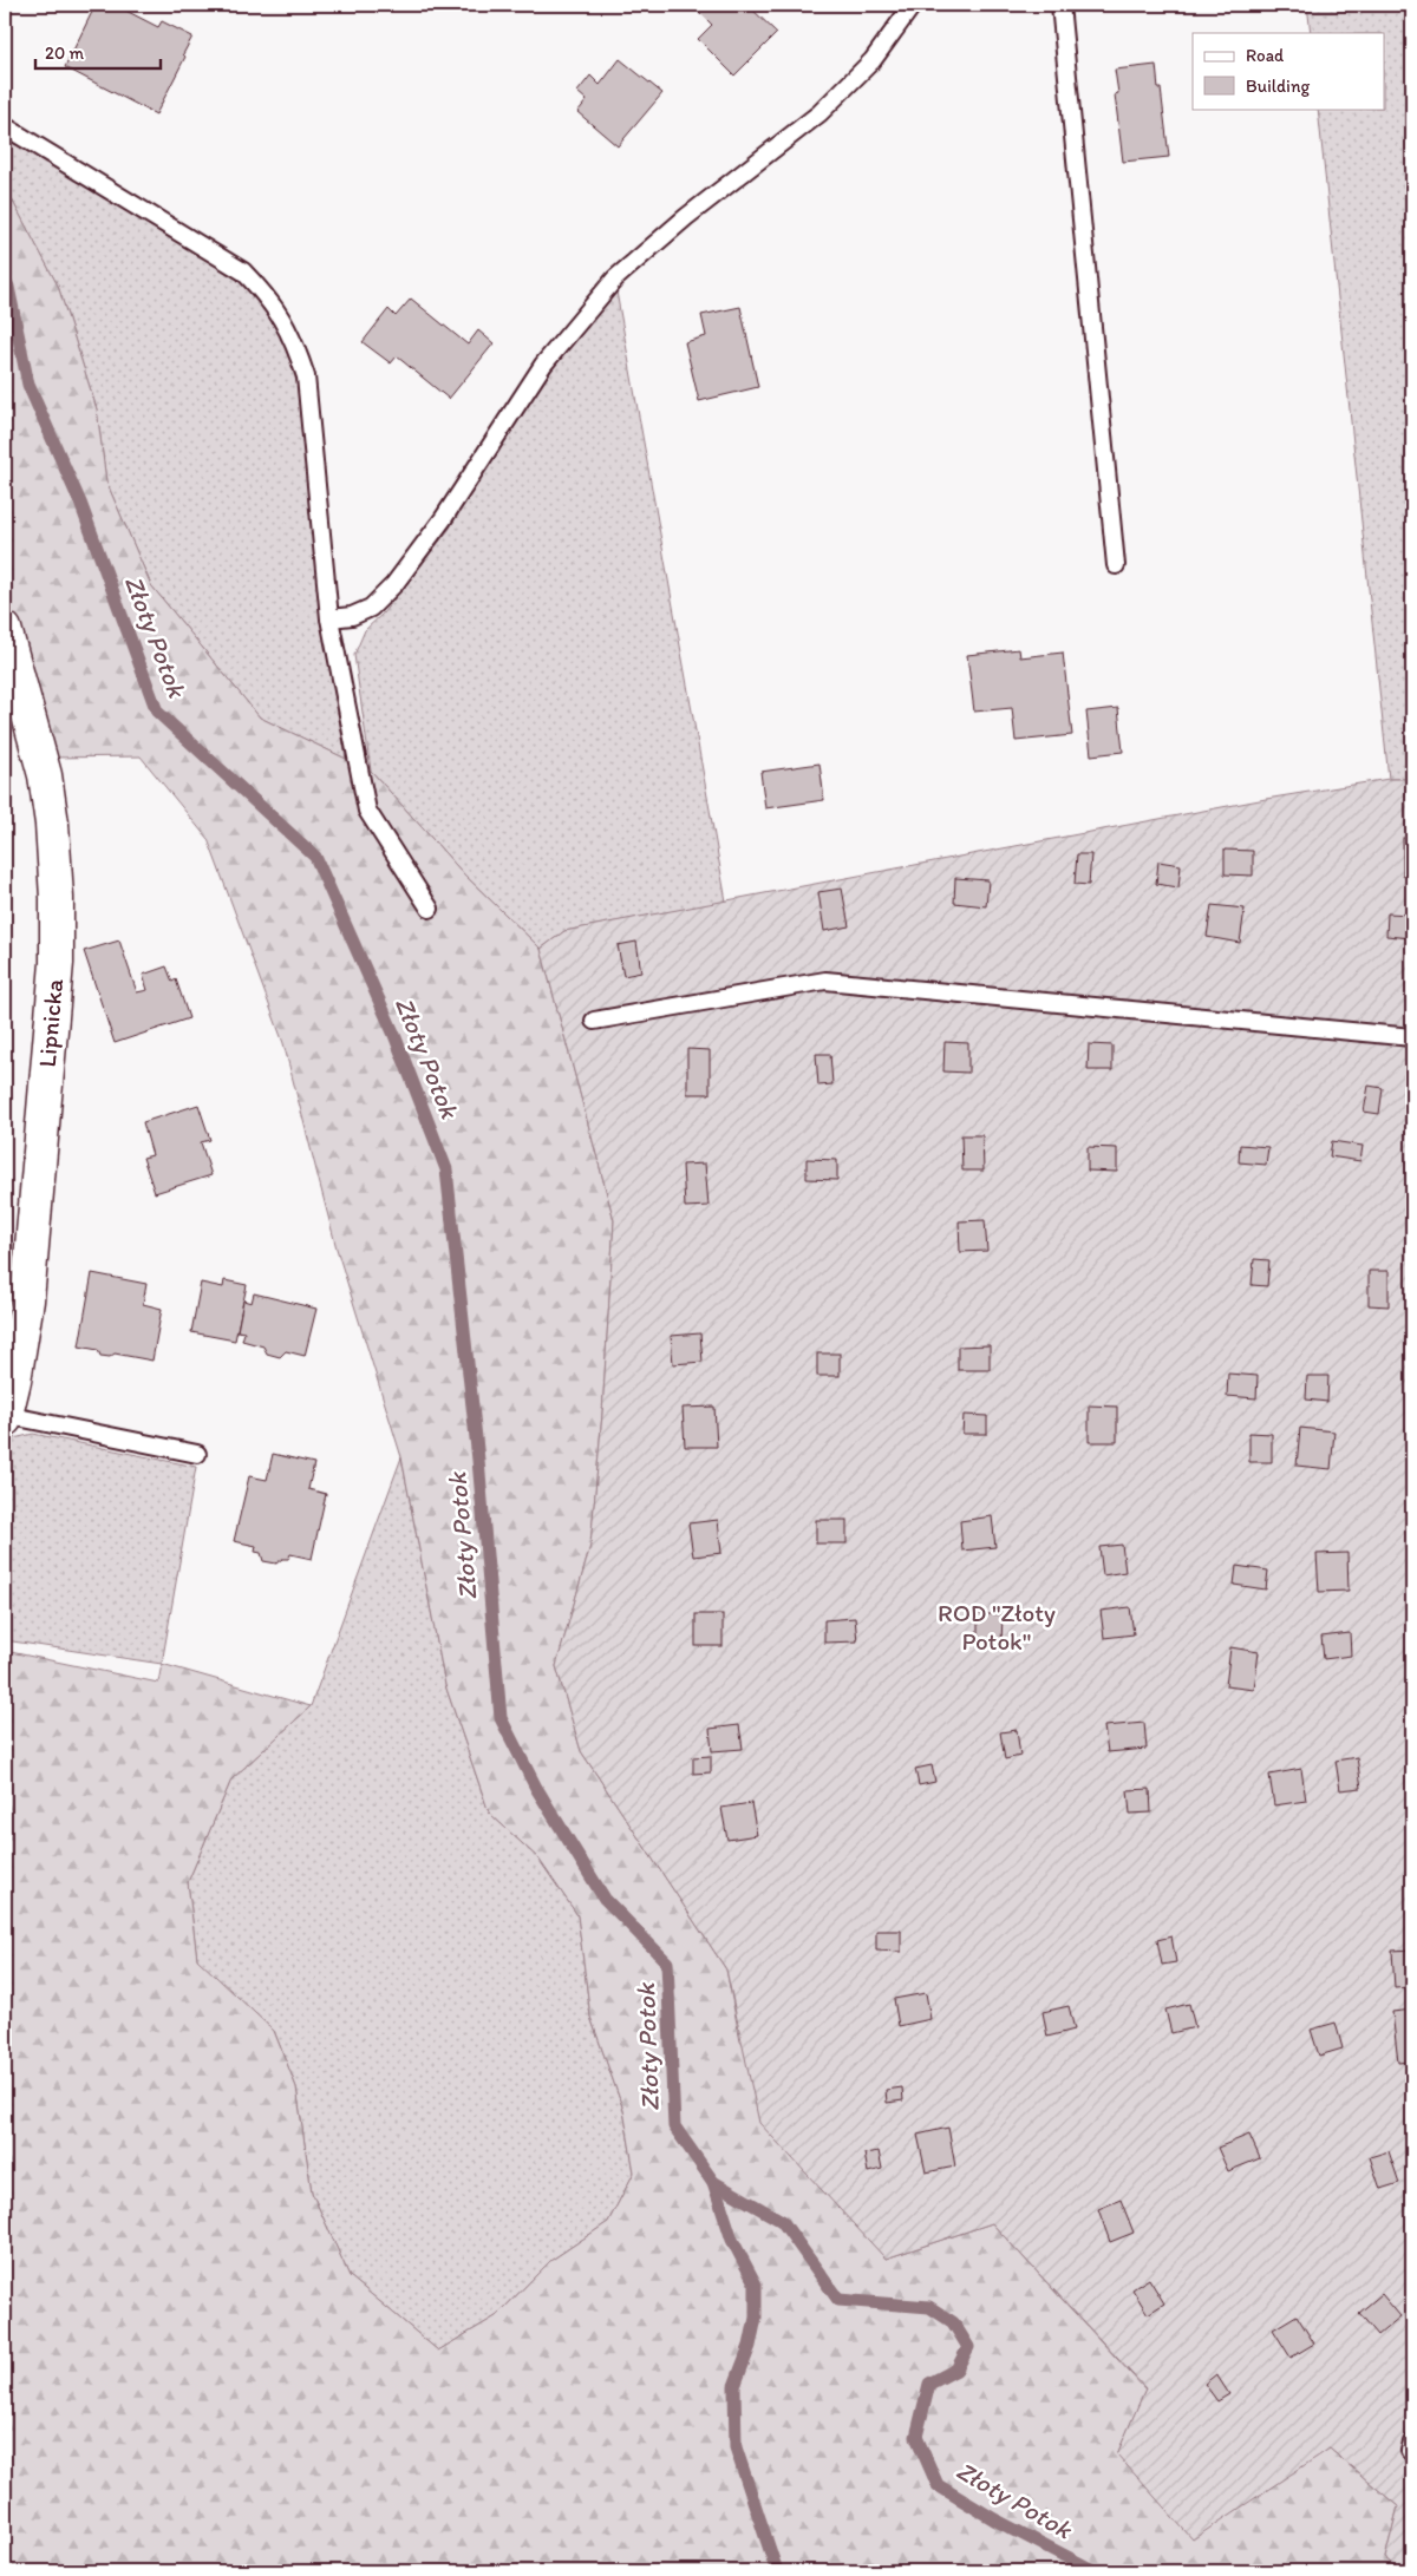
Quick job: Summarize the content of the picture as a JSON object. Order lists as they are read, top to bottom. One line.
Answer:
{"streets":{"street":["Lipnicka"]},"water":["Złoty Potok"],"parks":["ROD \"Złoty Potok\""],"legend":["Road","Building"],"scale_bar":"20 m"}
